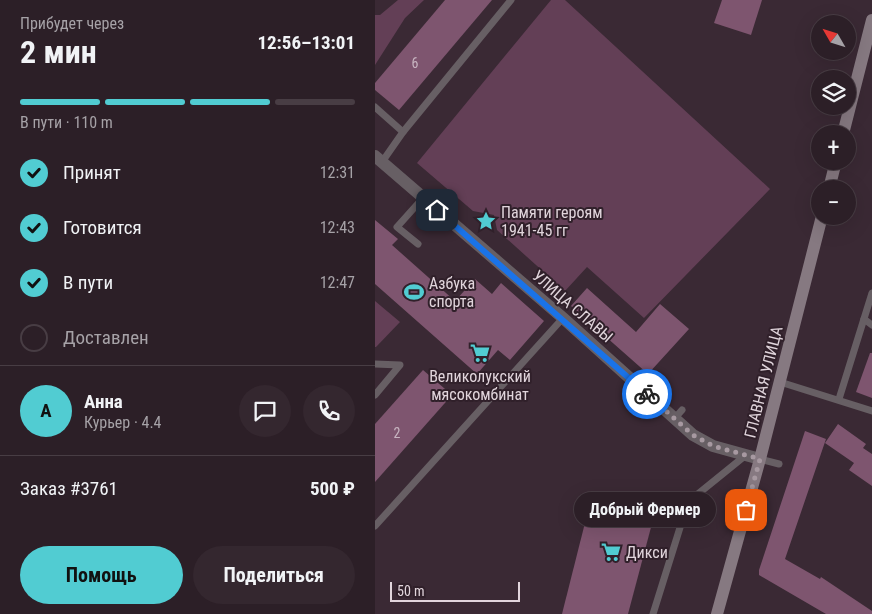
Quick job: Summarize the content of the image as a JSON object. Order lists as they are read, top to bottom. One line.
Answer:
{"streets":{"main road":["ГЛАВНАЯ УЛИЦА"],"street":["УЛИЦА СЛАВЫ"]},"crossings":[["УЛИЦА СЛАВЫ","ГЛАВНАЯ УЛИЦА"]],"places":{"place":["Памяти героям 1941-45 гг"],"sports":["Азбука спорта"],"supermarket":["Великолукский мясокомбинат","Дикси"],"other":["Добрый Фермер"]},"house_numbers":["6","2"],"scale_bar":"50 m","north":"top left","page":{"heading":["2 мин","Прибудет через","12:56–13:01"],"panel":["Анна","Курьер · 4.4","Заказ #3761","500 ₽"],"map_buttons":["+","−"],"bar":"В пути · 110 m","list":[["Принят","12:31"],["Готовится","12:43"],["В пути","12:47"],"Доставлен"],"round":"А","bubble":"Добрый Фермер","buttons":["Помощь","Поделиться"],"scale":"50 m"}}
